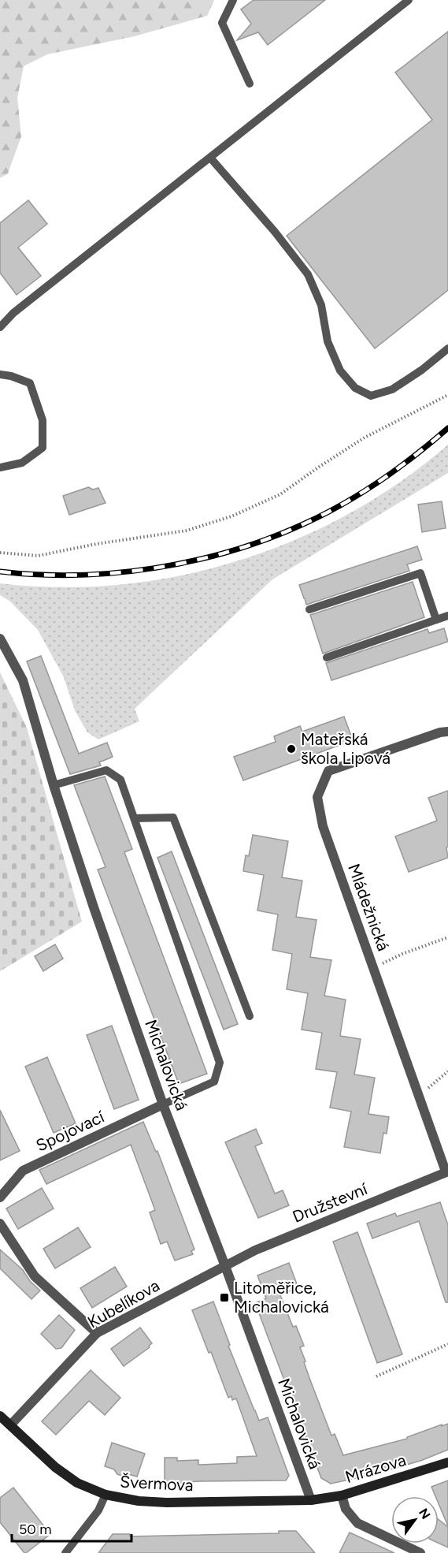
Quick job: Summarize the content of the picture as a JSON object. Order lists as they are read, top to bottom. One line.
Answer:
{"streets":{"main road":["Mrázova","Švermova"],"street":["Mládežnická","Michalovická","Spojovací","Družstevní","Kubelíkova"]},"crossings":[["Mládežnická","Družstevní"],["Michalovická","Spojovací"],["Michalovická","Družstevní"],["Michalovická","Kubelíkova"],["Michalovická","Mrázova"],["Michalovická","Švermova"],["Družstevní","Kubelíkova"],["Kubelíkova","Švermova"],["Mrázova","Švermova"]],"places":{"other":["Mateřská škola Lipová"],"transit":["Litoměřice, Michalovická"]},"scale_bar":"50 m","north":"top right"}
